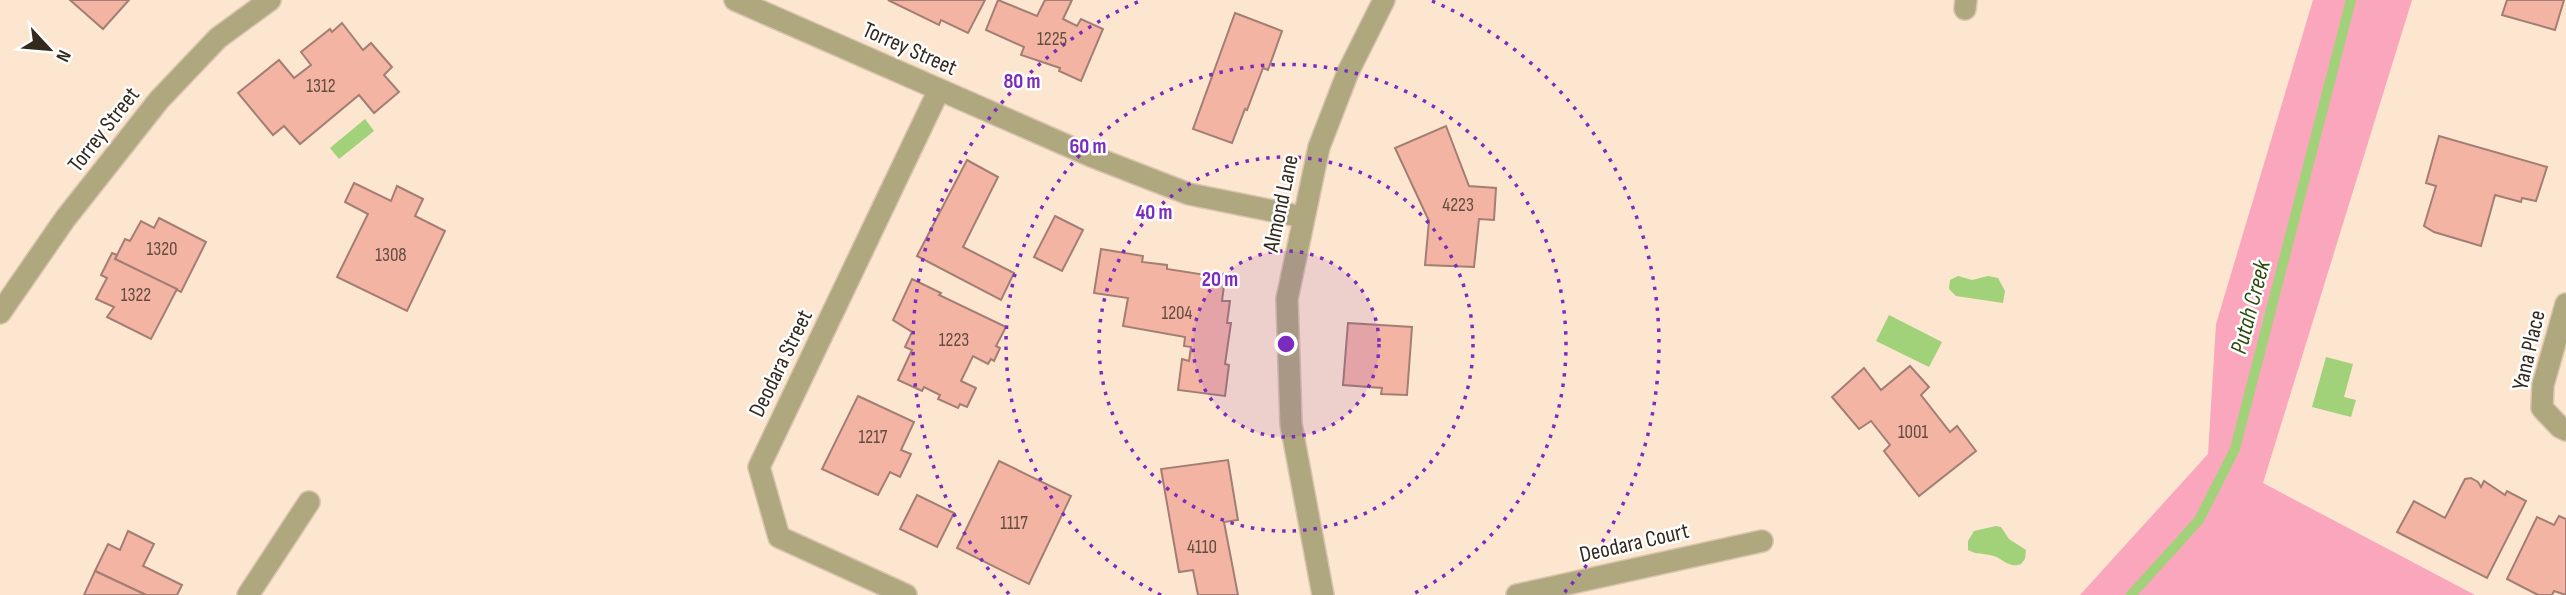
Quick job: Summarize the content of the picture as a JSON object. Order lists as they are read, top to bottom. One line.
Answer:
{"streets":{"street":["Torrey Street","Almond Lane","Yana Place","Deodara Street","Deodara Court"]},"crossings":[["Torrey Street","Almond Lane"],["Torrey Street","Deodara Street"]],"water":["Putah Creek"],"house_numbers":["1225","1312","4223","1320","1308","1322","1204","1223","1001","1217","1117","4110"],"north":"bottom right","rings":["80 m","60 m","40 m","20 m"]}
